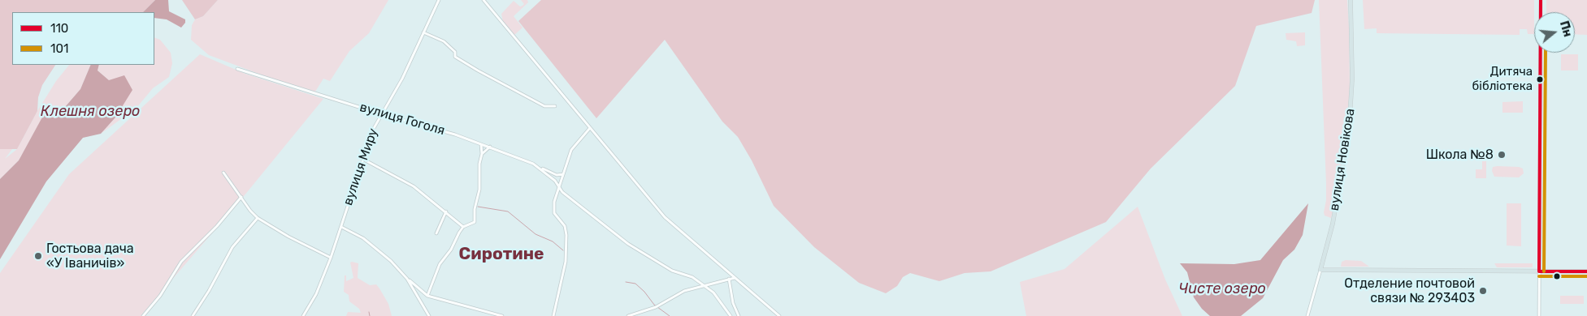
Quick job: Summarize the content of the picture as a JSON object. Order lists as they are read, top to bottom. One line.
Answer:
{"streets":{"main road":["вулиця Новікова"],"street":["вулиця Гоголя","вулиця Миру"]},"crossings":[["вулиця Гоголя","вулиця Миру"]],"districts":["Сиротине"],"water":["Клешня озеро","Чисте озеро"],"places":["Дитяча бібліотека","Школа №8","Гостьова дача «У Іваничів»","Отделение почтовой связи № 293403"],"lines":["transit line 110","transit line 101"],"legend":["110","101"],"north":"right"}
